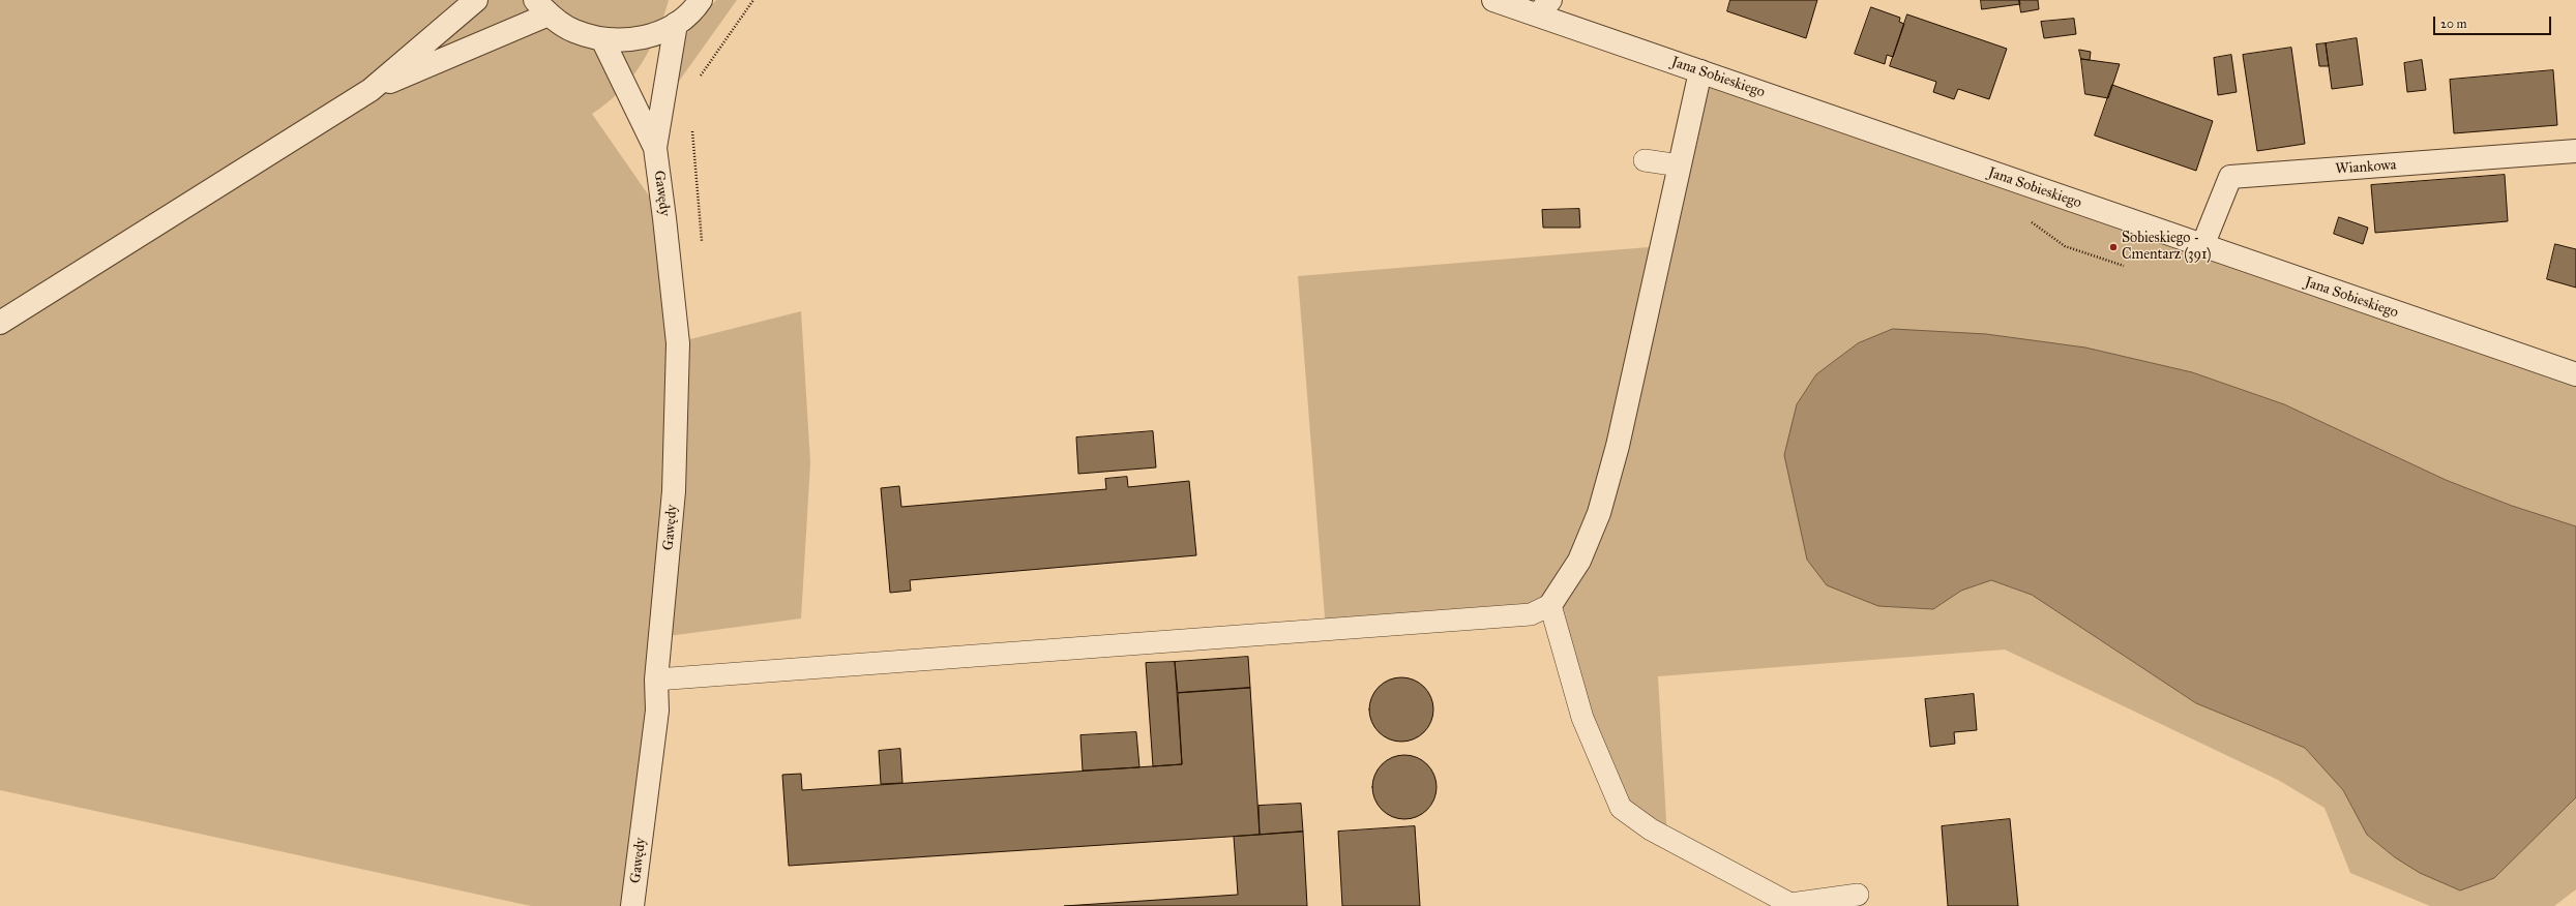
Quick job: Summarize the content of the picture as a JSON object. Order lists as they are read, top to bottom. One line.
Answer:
{"streets":{"street":["Jana Sobieskiego","Wiankowa","Gawędy"]},"crossings":[["Jana Sobieskiego","Wiankowa"]],"places":["Sobieskiego - Cmentarz (391)"],"scale_bar":"20 m"}
